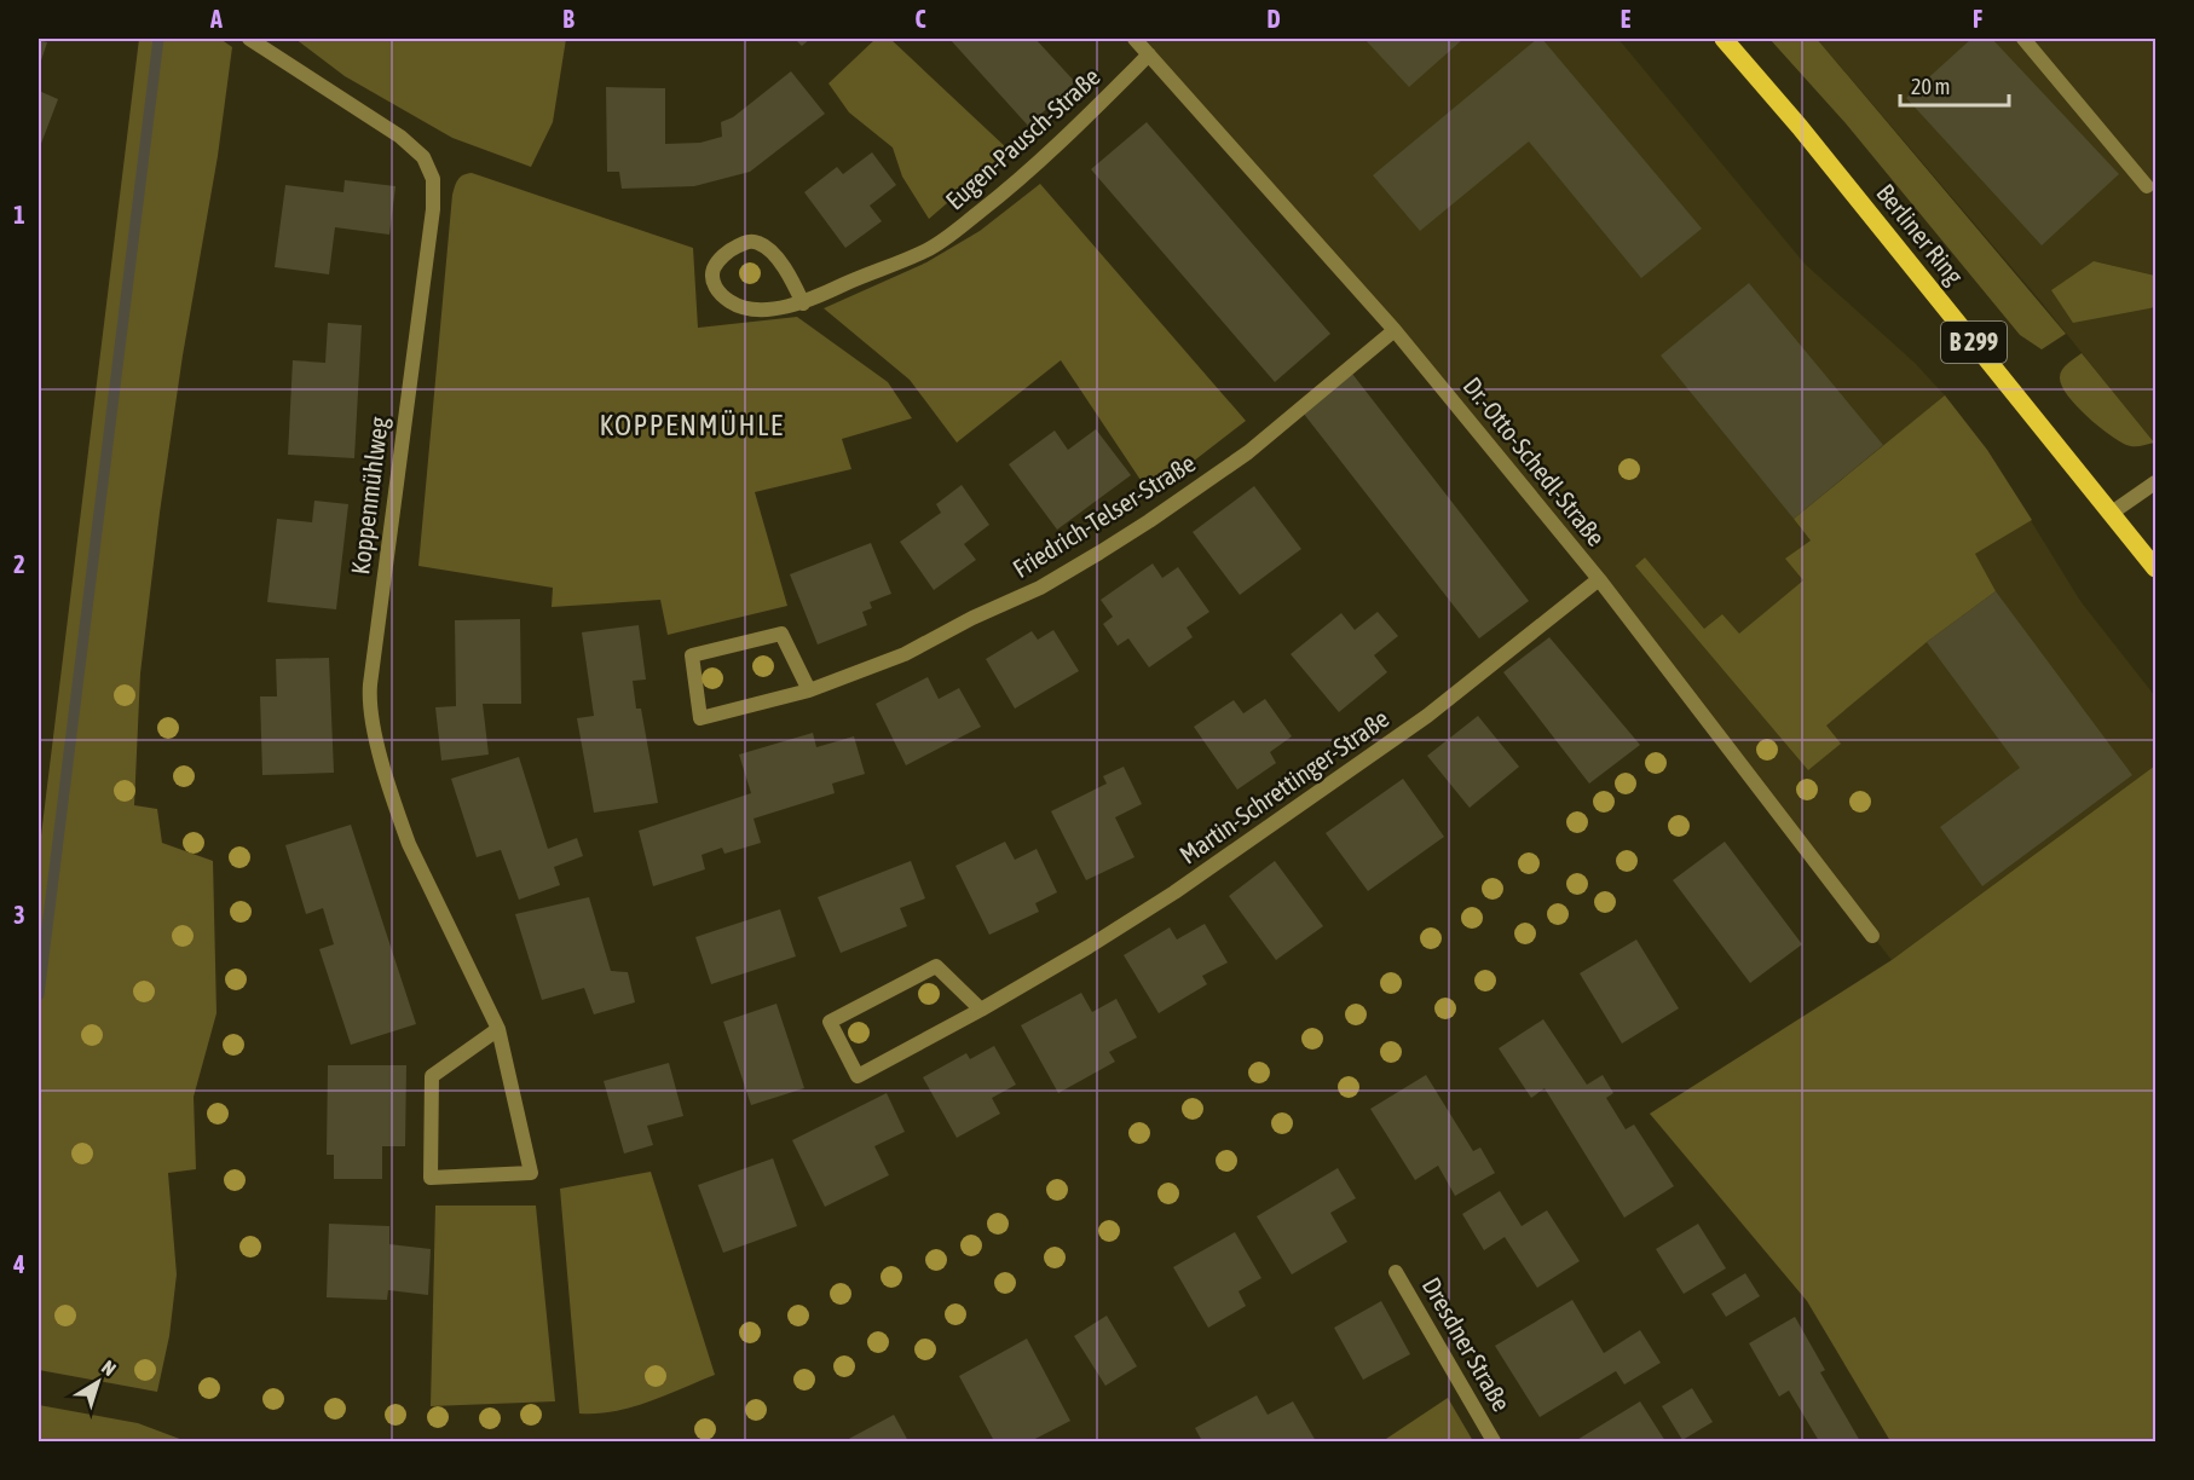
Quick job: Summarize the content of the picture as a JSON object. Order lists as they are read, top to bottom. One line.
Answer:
{"streets":{"main road":["Berliner Ring","B 299"],"street":["Eugen-Pausch-Straße","Dr.-Otto-Schedl-Straße","Koppenmühlweg","Friedrich-Telser-Straße","Martin-Schrettinger-Straße","Dresdner Straße"]},"crossings":[["Eugen-Pausch-Straße","Dr.-Otto-Schedl-Straße"],["Dr.-Otto-Schedl-Straße","Friedrich-Telser-Straße"],["Dr.-Otto-Schedl-Straße","Martin-Schrettinger-Straße"]],"districts":["KOPPENMÜHLE"],"scale_bar":"20 m","north":"top right","grid":{"columns":["A","B","C","D","E","F"],"rows":["1","2","3","4"]}}
